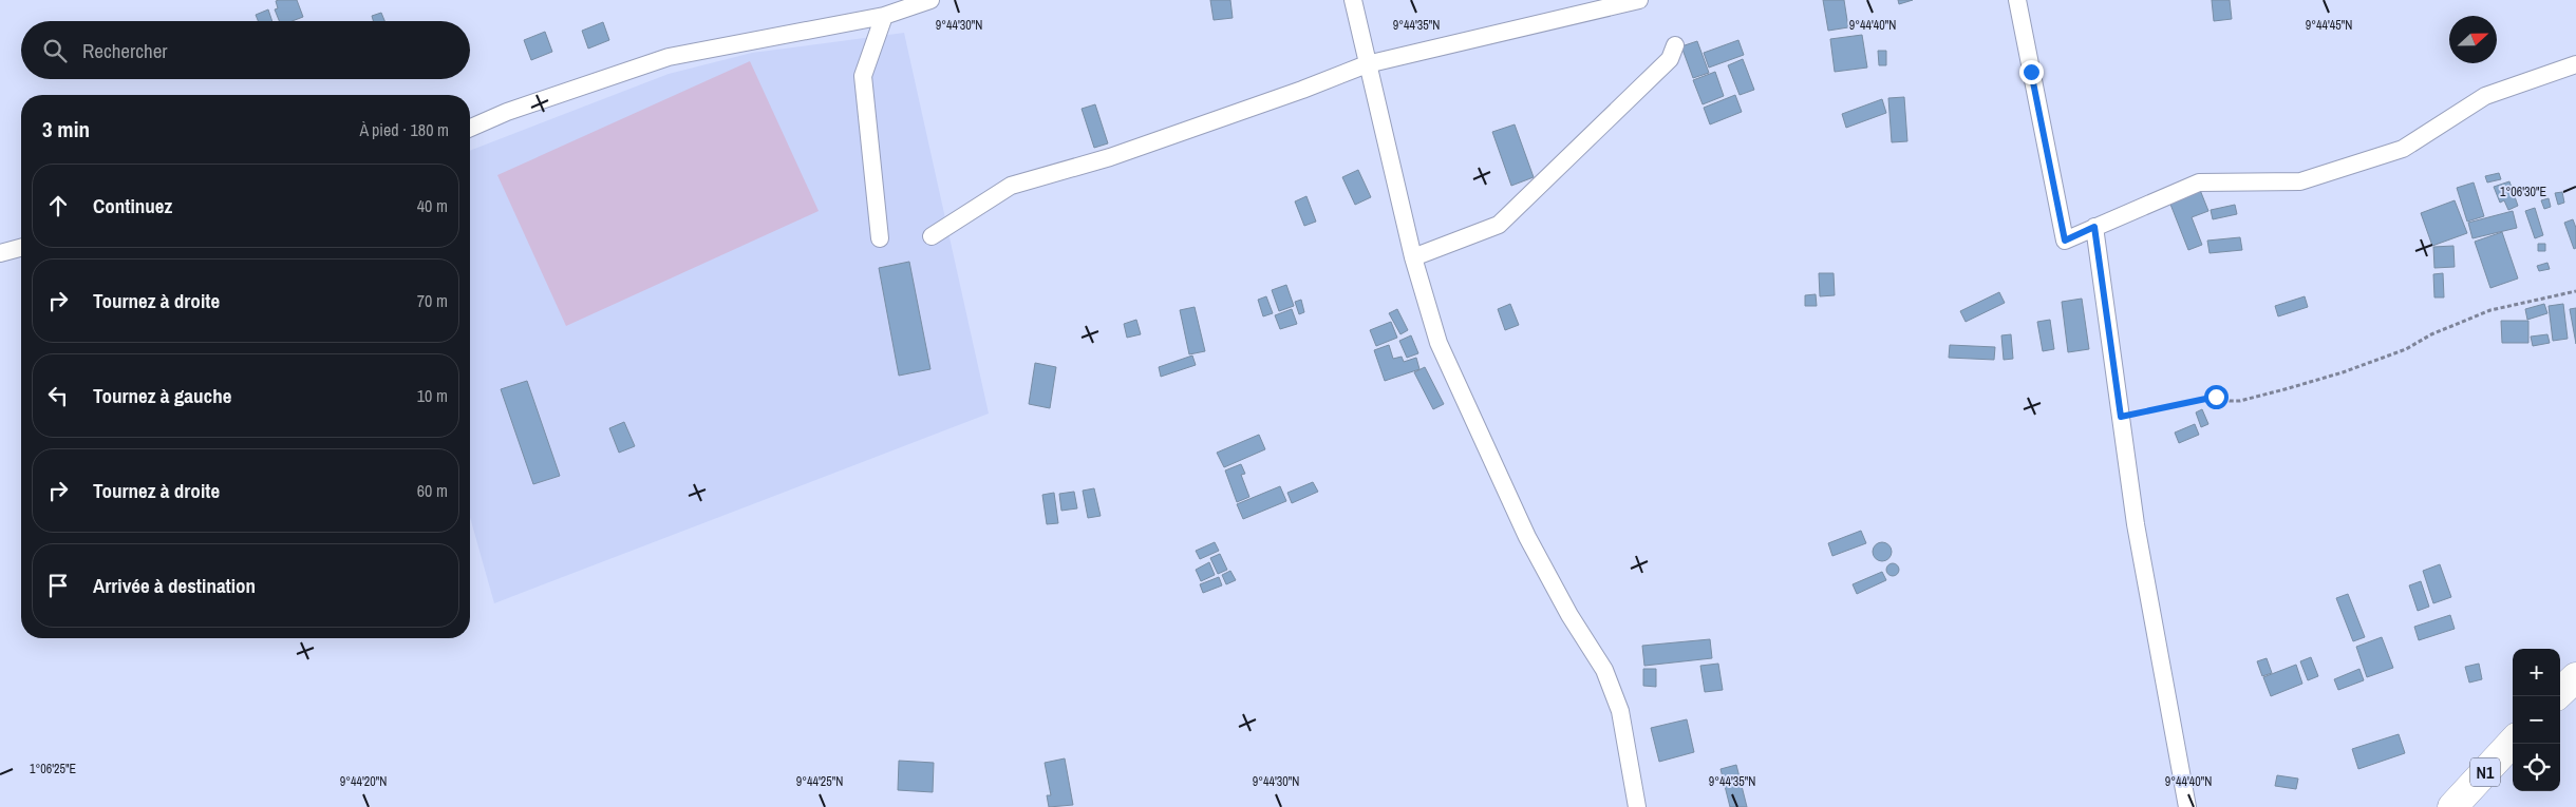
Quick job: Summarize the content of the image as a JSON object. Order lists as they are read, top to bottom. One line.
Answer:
{"streets":{"highway":["N1"]},"north":"right","page":{"search":"Rechercher","heading":["3 min","À pied · 180 m"],"list":[["Continuez","40 m"],["Tournez à droite","70 m"],["Tournez à gauche","10 m"],["Tournez à droite","60 m"],"Arrivée à destination"],"map_buttons":["+","−"]},"coordinates":["9°44'30\"N","9°44'35\"N","9°44'40\"N","9°44'45\"N","1°06'30\"E","1°06'25\"E","9°44'20\"N","9°44'25\"N"]}
